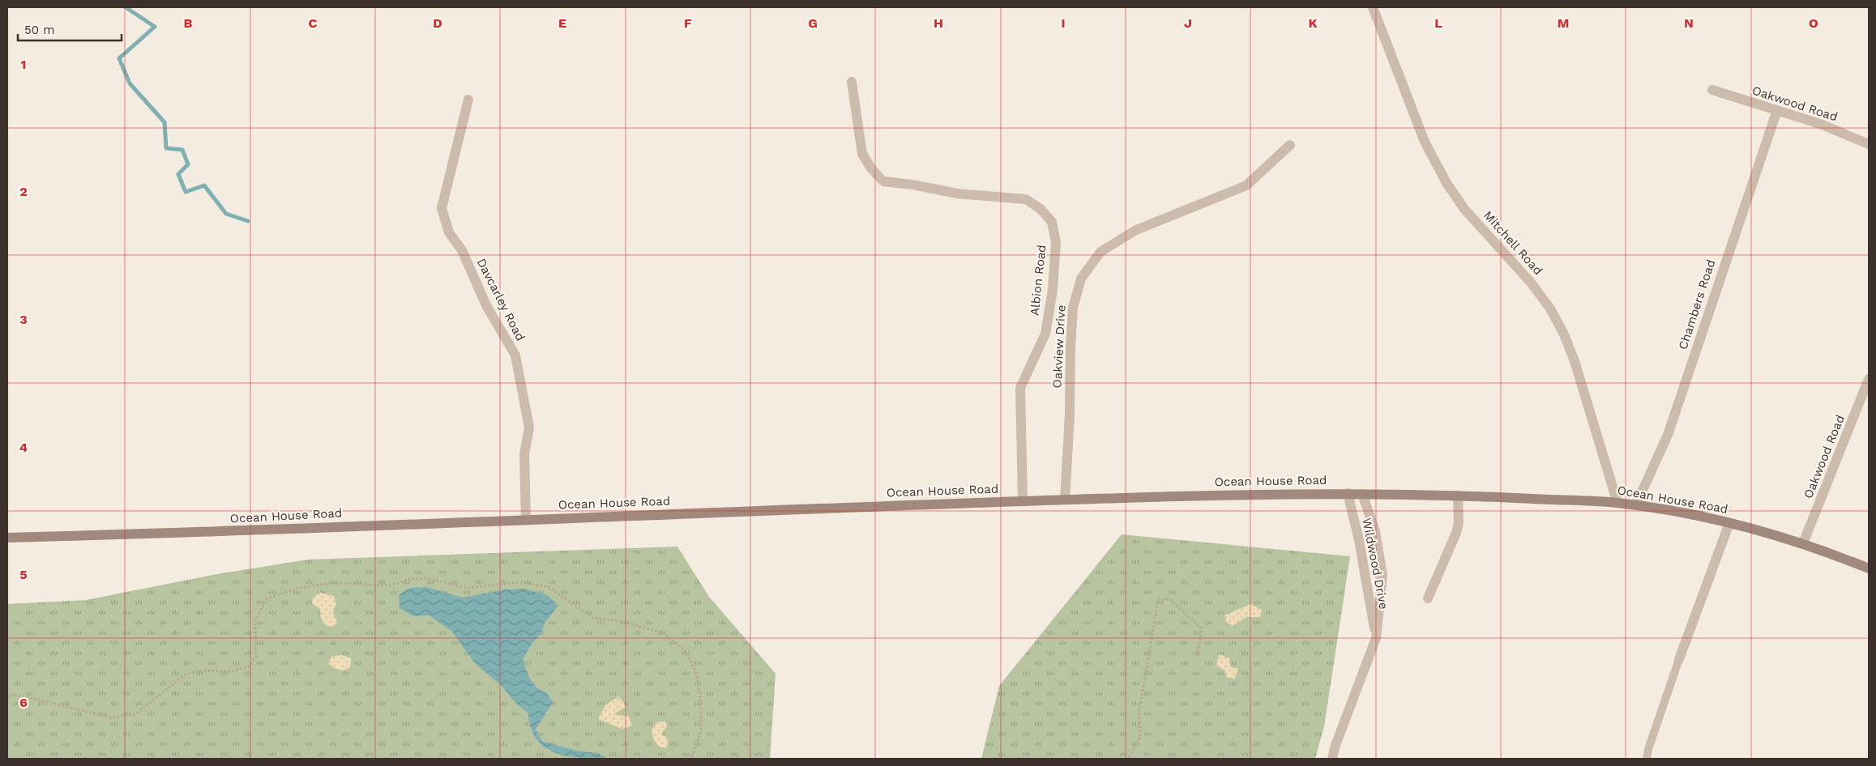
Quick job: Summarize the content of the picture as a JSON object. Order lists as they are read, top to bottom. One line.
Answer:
{"streets":{"main road":["Ocean House Road"],"street":["Oakwood Road","Mitchell Road","Albion Road","Davcarley Road","Chambers Road","Oakview Drive","Wildwood Drive"]},"crossings":[["Oakwood Road","Chambers Road"],["Oakwood Road","Ocean House Road"],["Mitchell Road","Ocean House Road"],["Albion Road","Ocean House Road"],["Davcarley Road","Ocean House Road"],["Chambers Road","Ocean House Road"],["Oakview Drive","Ocean House Road"],["Ocean House Road","Wildwood Drive"]],"scale_bar":"50 m","grid":{"columns":["B","C","D","E","F","G","H","I","J","K","L","M","N","O"],"rows":["1","2","3","4","5","6"]}}
